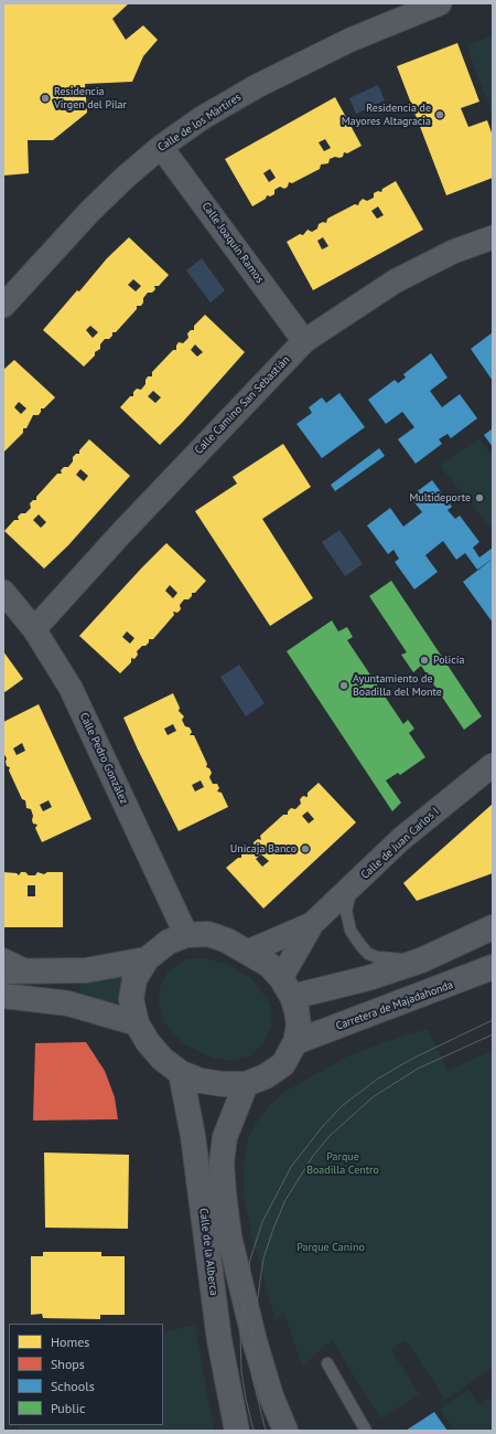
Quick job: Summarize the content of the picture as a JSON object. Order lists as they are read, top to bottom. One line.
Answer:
{"streets":{"street":["Calle de los Mártires","Calle Joaquín Ramos","Calle Camino San Sebastián","Calle Pedro González","Calle de Juan Carlos I","Carretera de Majadahonda","Calle de la Alberca"]},"crossings":[["Calle de los Mártires","Calle Joaquín Ramos"],["Calle Joaquín Ramos","Calle Camino San Sebastián"],["Calle Camino San Sebastián","Calle Pedro González"],["Calle Pedro González","Calle de Juan Carlos I"],["Calle Pedro González","Carretera de Majadahonda"],["Calle Pedro González","Calle de la Alberca"],["Calle de Juan Carlos I","Carretera de Majadahonda"],["Calle de Juan Carlos I","Calle de la Alberca"],["Carretera de Majadahonda","Calle de la Alberca"]],"parks":["Parque Boadilla Centro","Parque Canino"],"places":["Residencia Virgen del Pilar","Residencia de Mayores Altagracia","Multideporte","Policía","Ayuntamiento de Boadilla del Monte","Unicaja Banco"],"legend":["Homes","Shops","Schools","Public"]}
